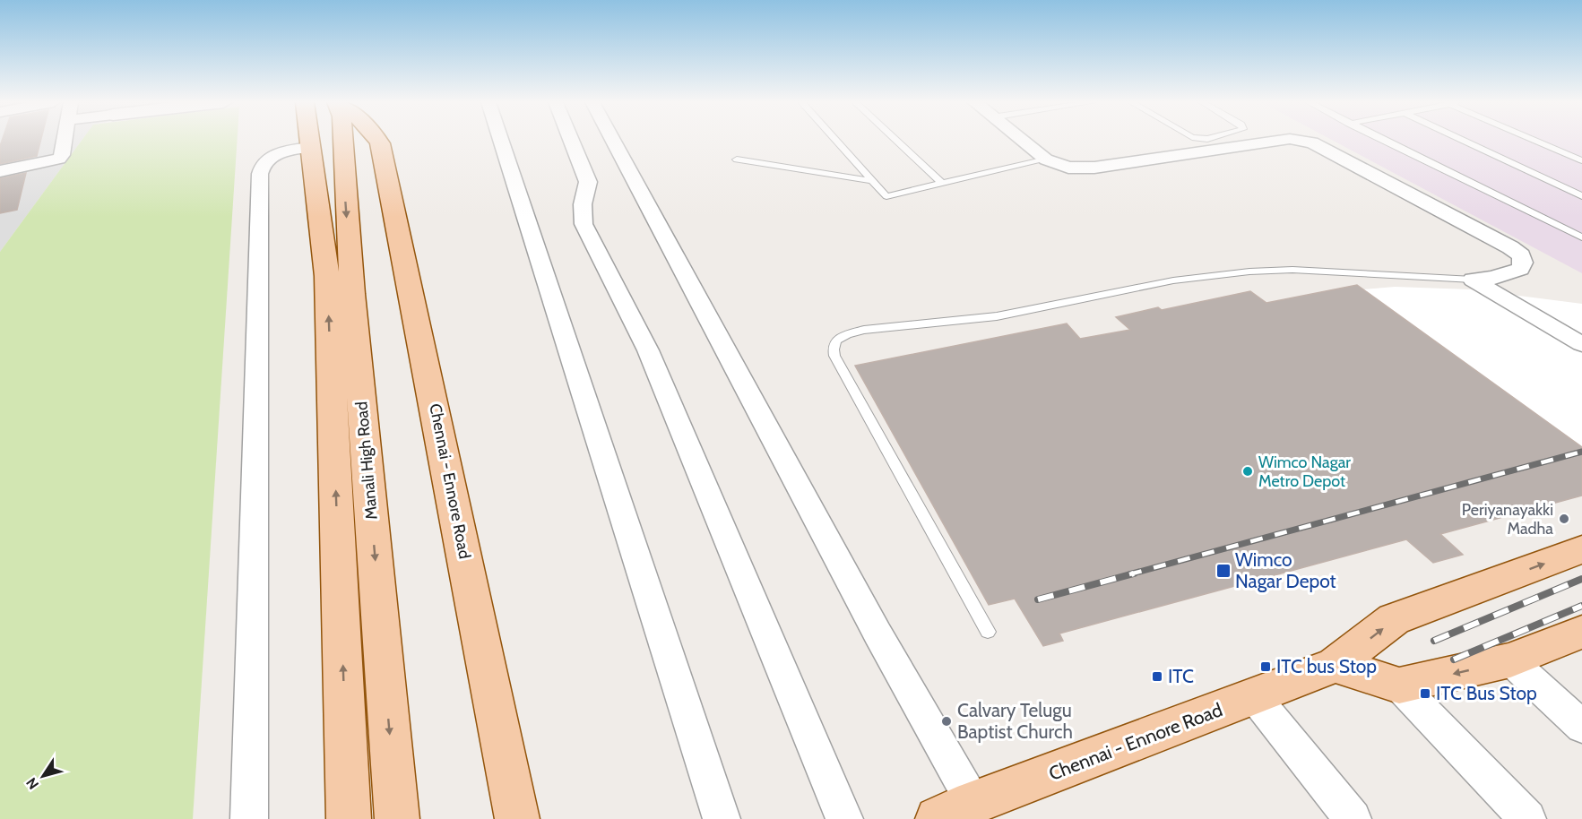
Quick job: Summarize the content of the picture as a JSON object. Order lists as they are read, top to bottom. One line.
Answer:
{"streets":{"main road":["Manali High Road","Chennai - Ennore Road"]},"places":{"other":["Wimco Nagar Metro Depot","Periyanayakki Madha","Calvary Telugu Baptist Church"],"transit":["Wimco Nagar Depot","ITC bus Stop","ITC","ITC Bus Stop"]},"north":"bottom left"}
